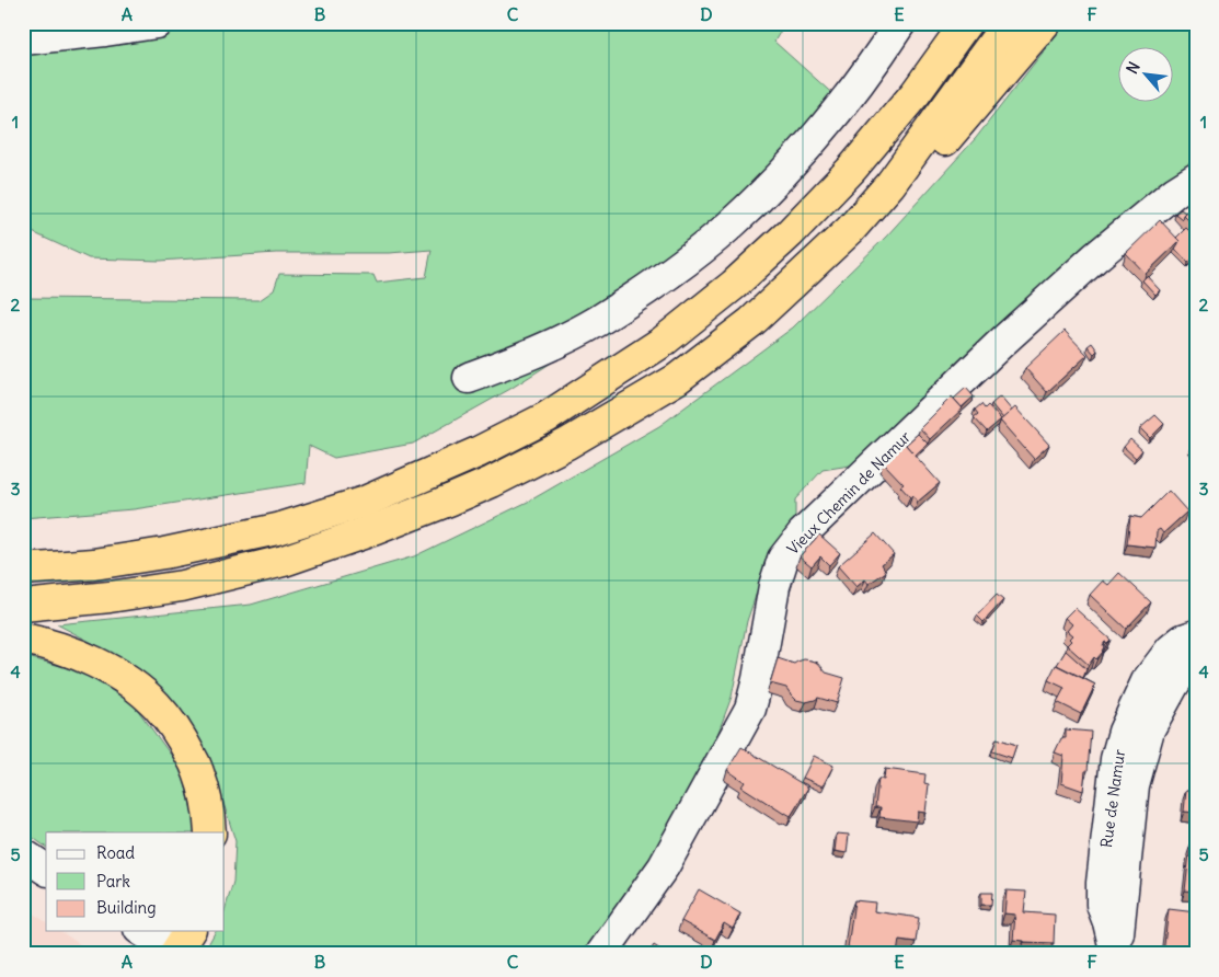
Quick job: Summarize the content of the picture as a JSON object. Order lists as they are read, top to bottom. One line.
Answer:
{"streets":{"street":["Vieux Chemin de Namur","Rue de Namur"]},"legend":["Road","Park","Building"],"north":"top left","grid":{"columns":["A","B","C","D","E","F"],"rows":["1","2","3","4","5"]}}
